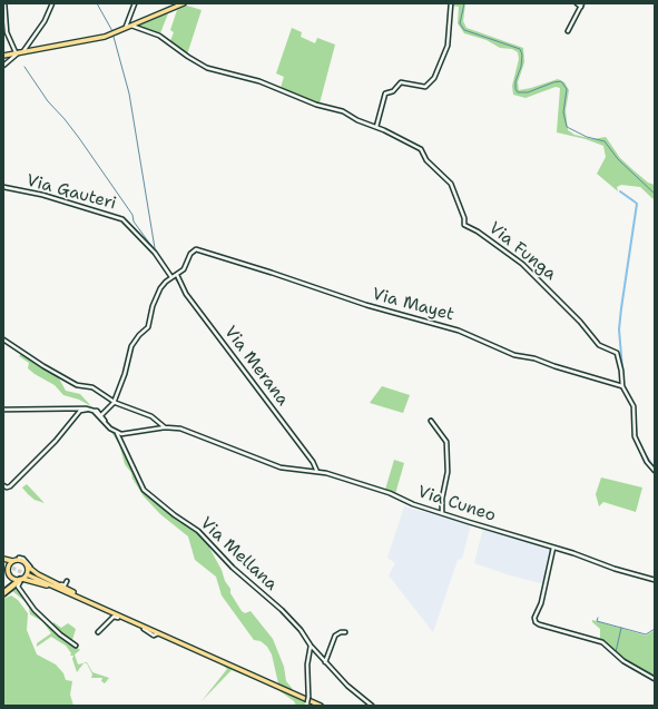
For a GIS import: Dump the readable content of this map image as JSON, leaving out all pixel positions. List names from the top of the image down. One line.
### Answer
{"streets":{"street":["Via Gauteri","Via Funga","Via Mayet","Via Merana","Via Cuneo","Via Mellana"]},"crossings":[["Via Funga","Via Mayet"],["Via Mayet","Via Merana"],["Via Merana","Via Cuneo"]]}
